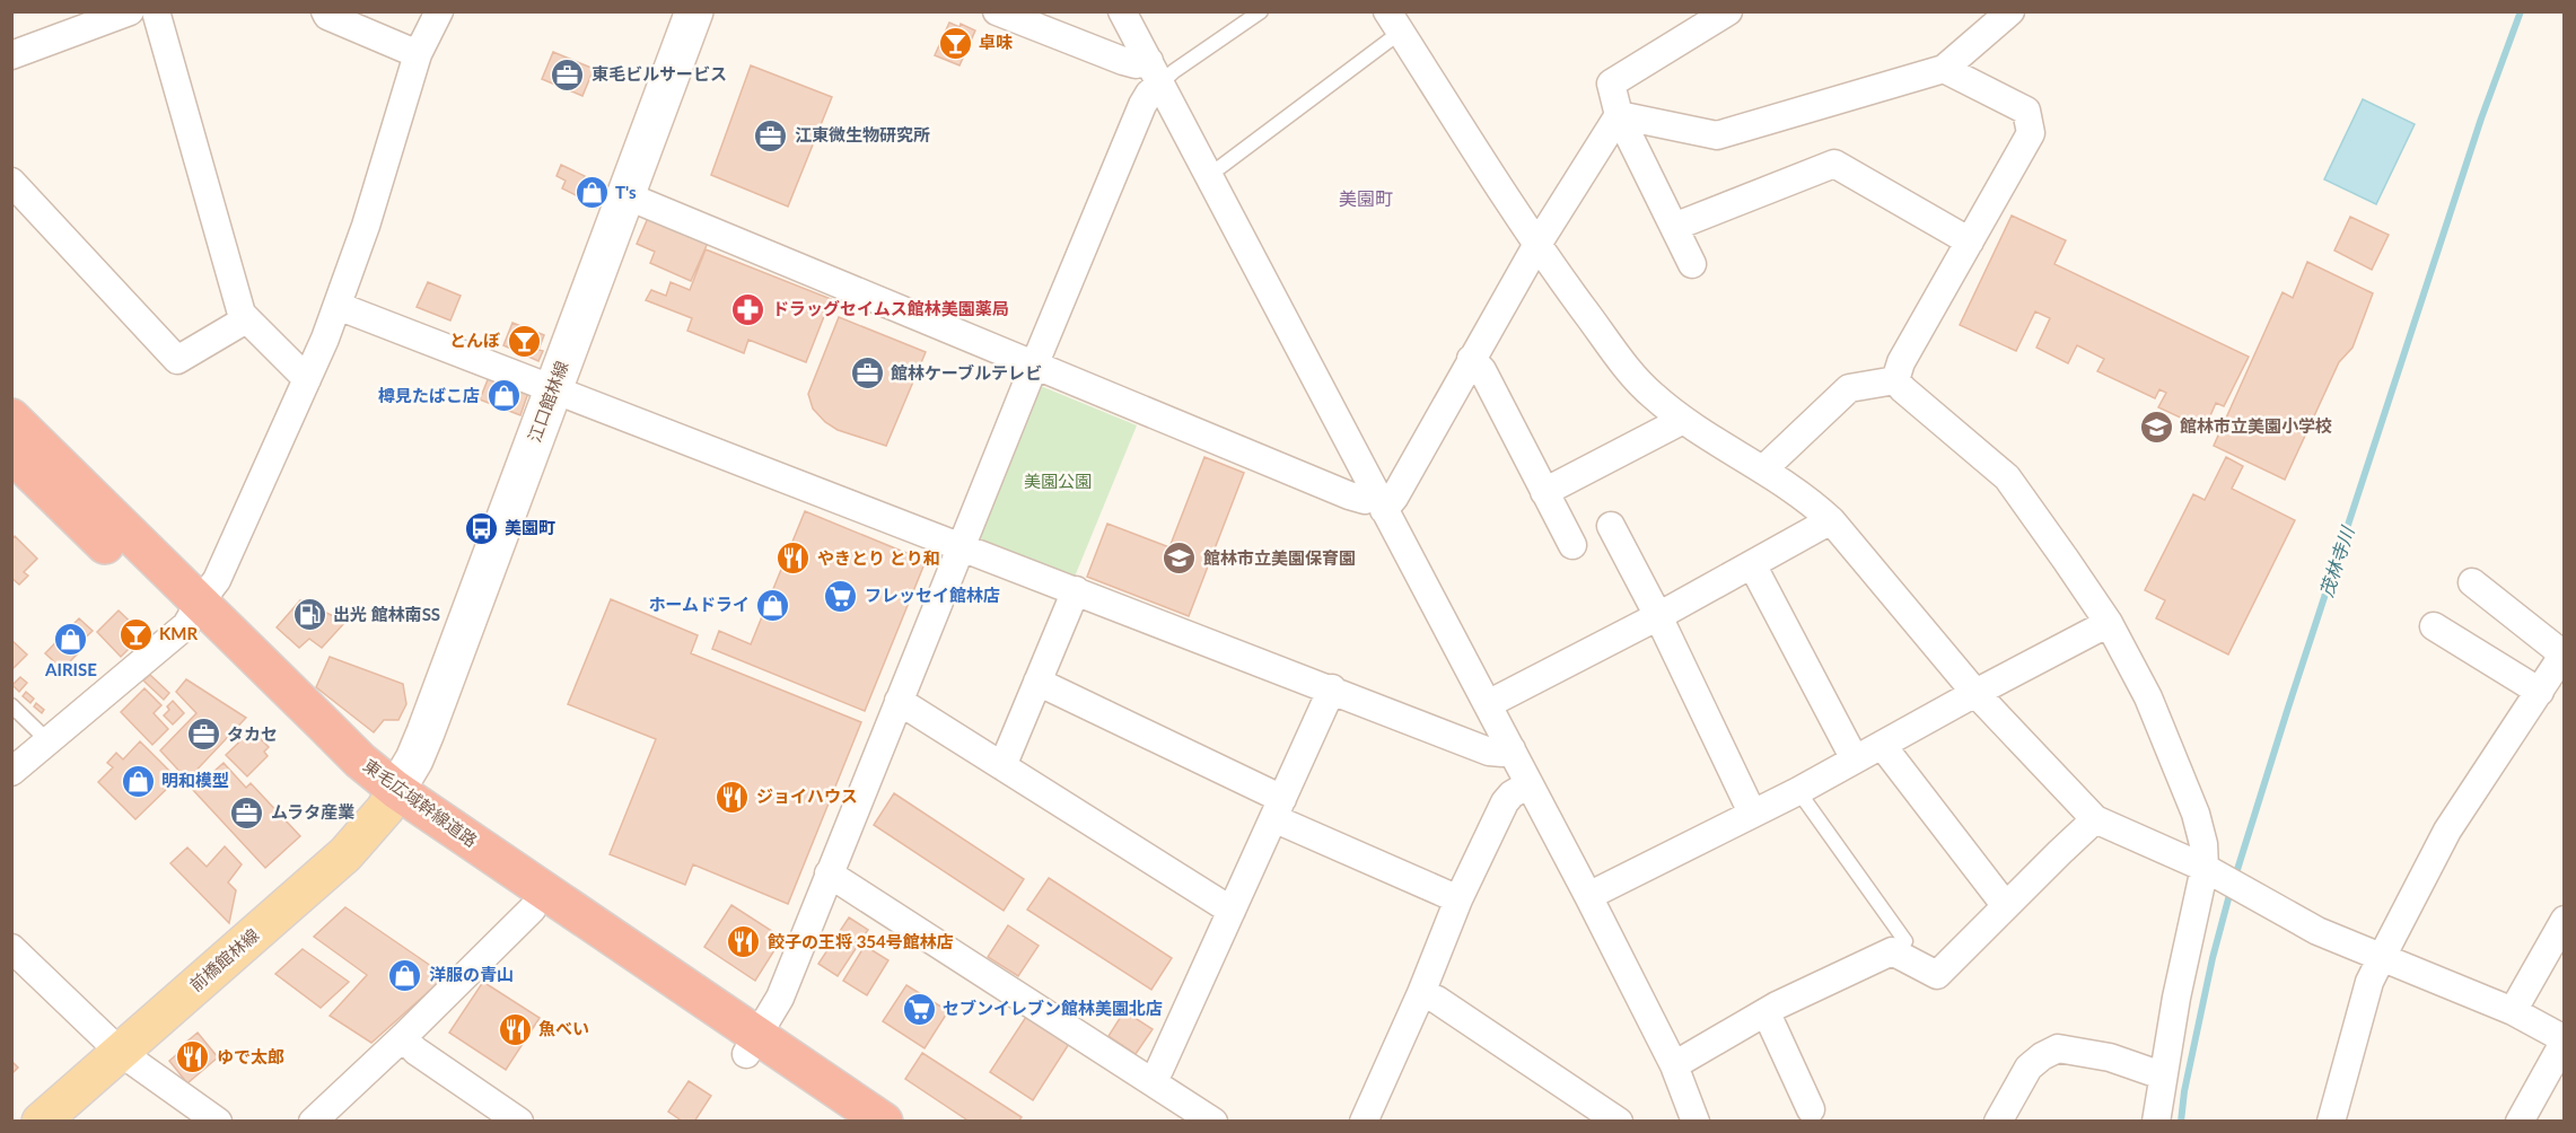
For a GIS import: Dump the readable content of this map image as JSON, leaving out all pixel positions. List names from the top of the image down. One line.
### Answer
{"streets":{"highway":["東毛広域幹線道路"],"main road":["江口館林線","前橋館林線"]},"crossings":[["江口館林線","東毛広域幹線道路"],["江口館林線","前橋館林線"],["東毛広域幹線道路","前橋館林線"]],"districts":["美園町"],"water":["茂林寺川"],"parks":["美園公園"],"places":{"bar":["卓味","とんぼ","KMR"],"office":["東毛ビルサービス","江東微生物研究所","館林ケーブルテレビ","タカセ","ムラタ産業"],"shop":["T's","樽見たばこ店","ホームドライ","AIRISE","明和模型","洋服の青山"],"pharmacy":["ドラッグセイムス館林美園薬局"],"school or university":["館林市立美園小学校","館林市立美園保育園"],"bus stop":["美園町"],"restaurant":["やきとり とり和","ジョイハウス","餃子の王将 354号館林店","魚べい","ゆで太郎"],"supermarket":["フレッセイ館林店","セブンイレブン館林美園北店"],"fuel station":["出光 館林南SS"]}}
